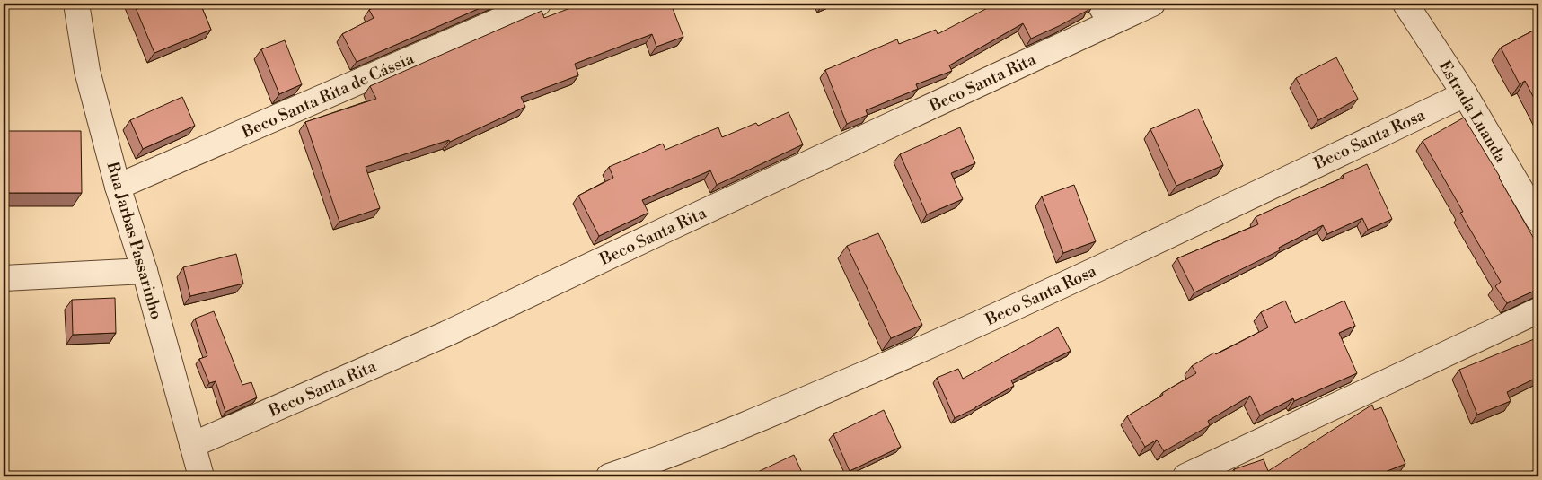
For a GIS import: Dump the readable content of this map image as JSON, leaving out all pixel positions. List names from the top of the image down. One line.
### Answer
{"streets":{"street":["Beco Santa Rita","Beco Santa Rita de Cássia","Estrada Luanda","Beco Santa Rosa","Rua Jarbas Passarinho"]},"crossings":[["Beco Santa Rita","Rua Jarbas Passarinho"],["Beco Santa Rita de Cássia","Rua Jarbas Passarinho"],["Estrada Luanda","Beco Santa Rosa"]]}
